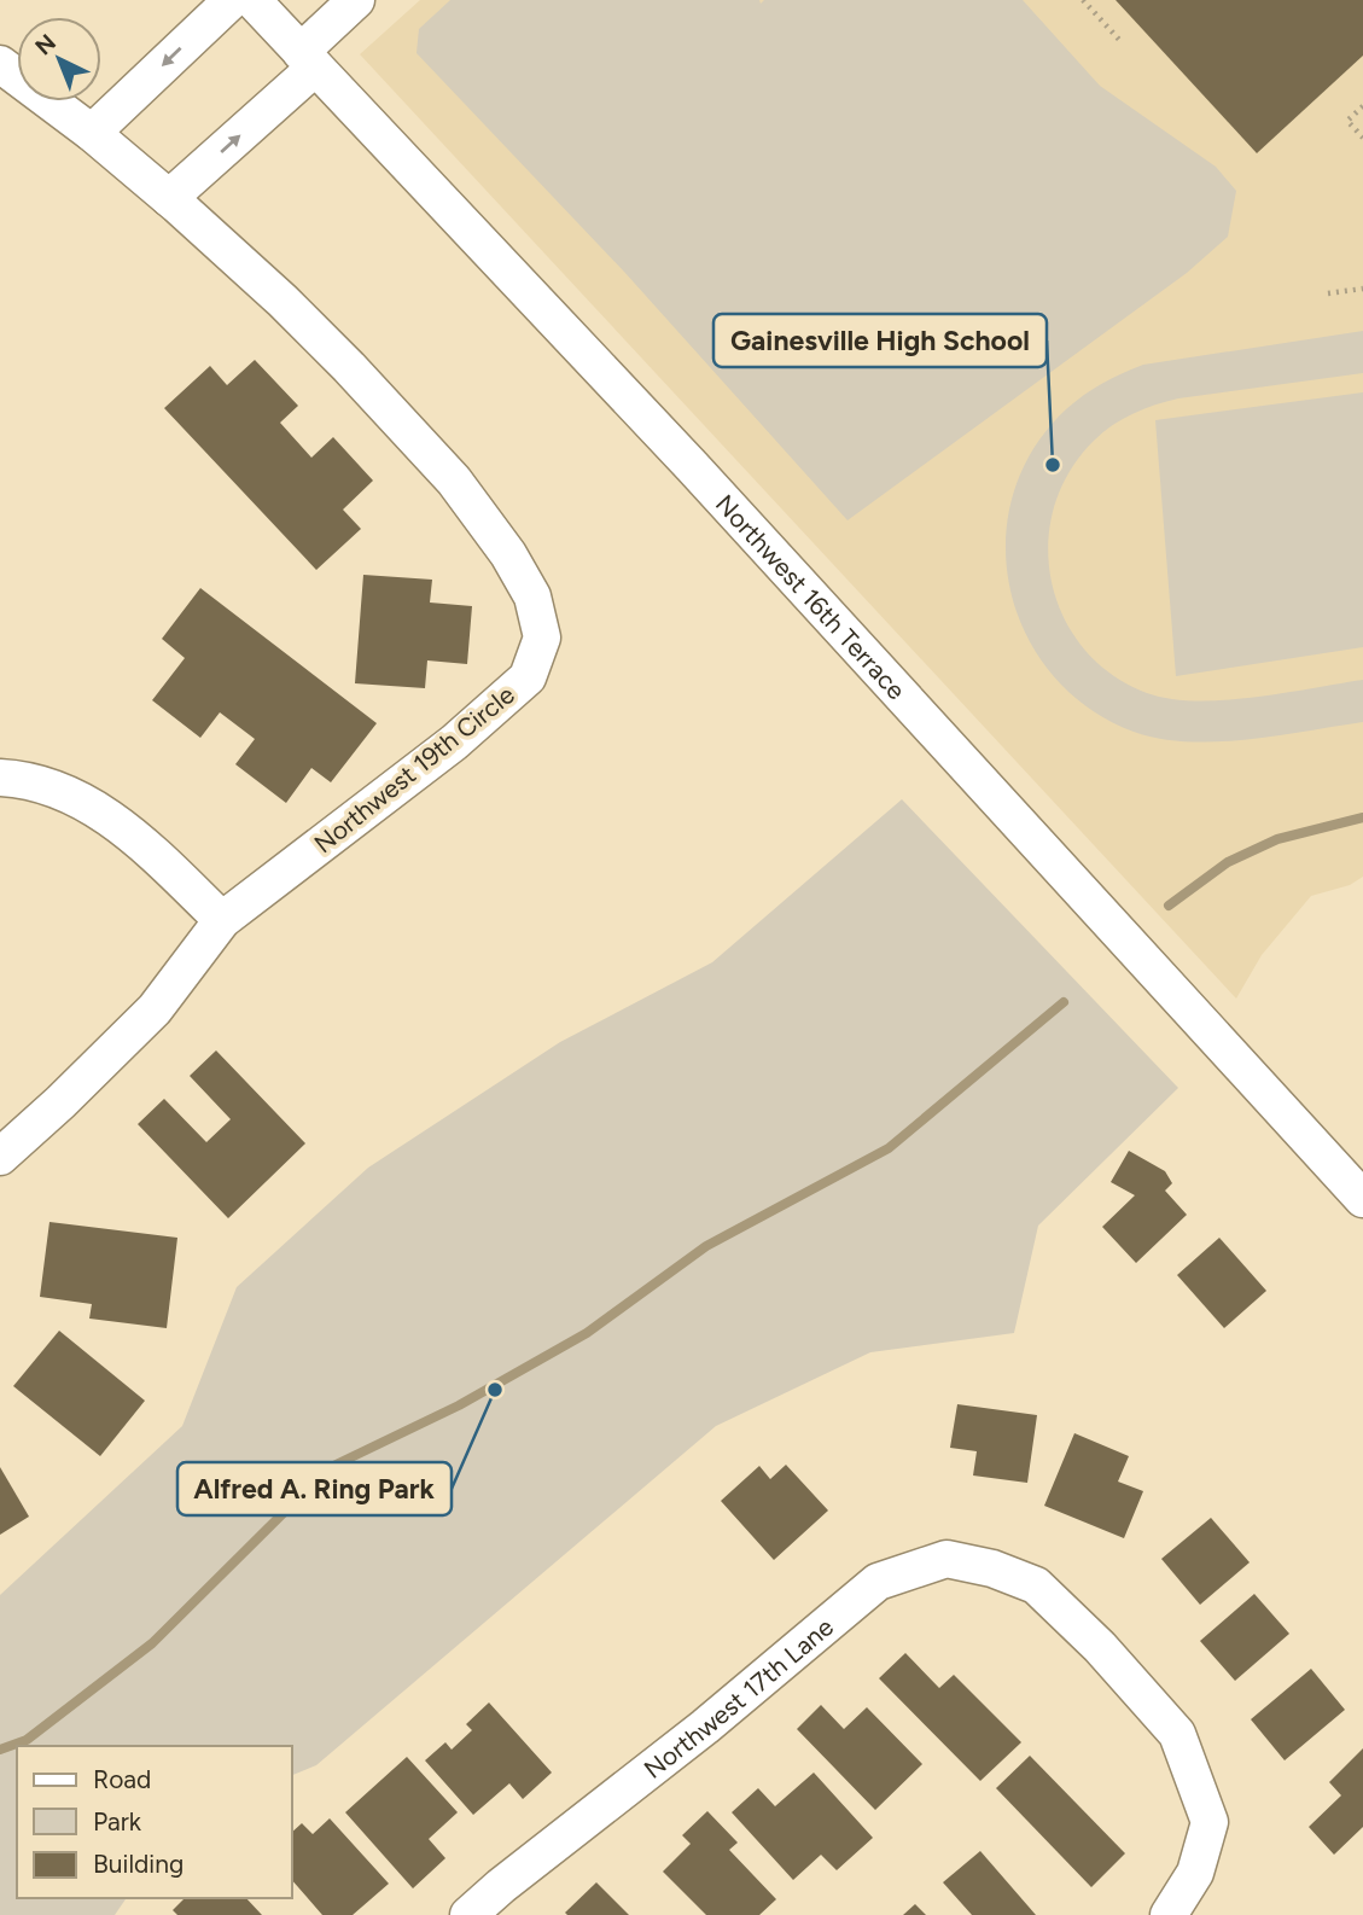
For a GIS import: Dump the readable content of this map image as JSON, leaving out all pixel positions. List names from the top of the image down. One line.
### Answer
{"streets":{"street":["Northwest 16th Terrace","Northwest 19th Circle","Northwest 17th Lane"]},"places":["Gainesville High School","Alfred A. Ring Park"],"legend":["Road","Park","Building"],"north":"top left"}
